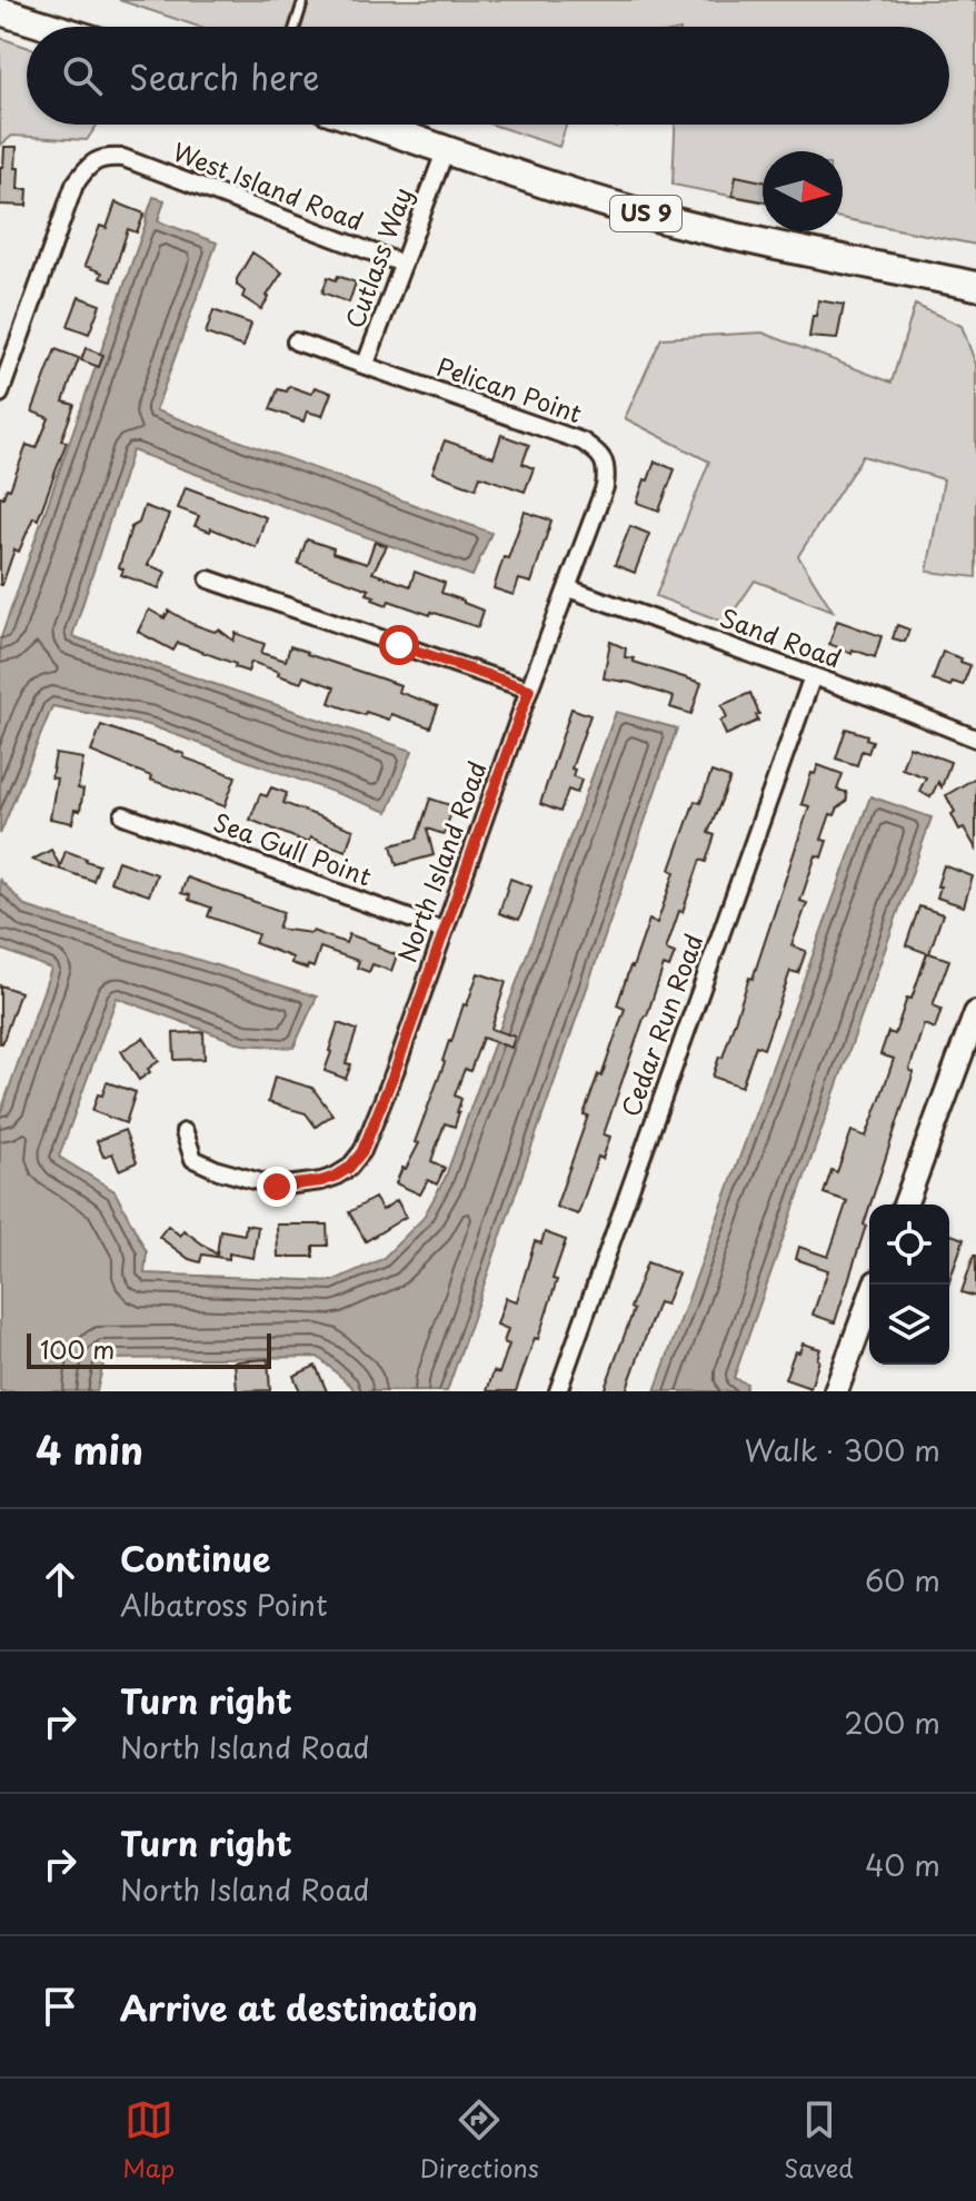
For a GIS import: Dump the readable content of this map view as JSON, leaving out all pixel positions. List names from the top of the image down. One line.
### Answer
{"streets":{"highway":["US 9"],"street":["West Island Road","Cutlass Way","Pelican Point","Sand Road","Sea Gull Point","North Island Road","Cedar Run Road"]},"crossings":[["West Island Road","Cutlass Way"],["US 9","Cutlass Way"],["Cutlass Way","Pelican Point"],["Pelican Point","North Island Road"],["Sand Road","North Island Road"],["Sand Road","Cedar Run Road"],["Sea Gull Point","North Island Road"]],"scale_bar":"100 m","north":"right","page":{"search":"Search here","scale":"100 m","heading":["4 min","Walk · 300 m"],"list":[["Continue","Albatross Point","60 m"],["Turn right","North Island Road","200 m"],["Turn right","North Island Road","40 m"],"Arrive at destination"],"nav":["Map","Directions","Saved"]}}
